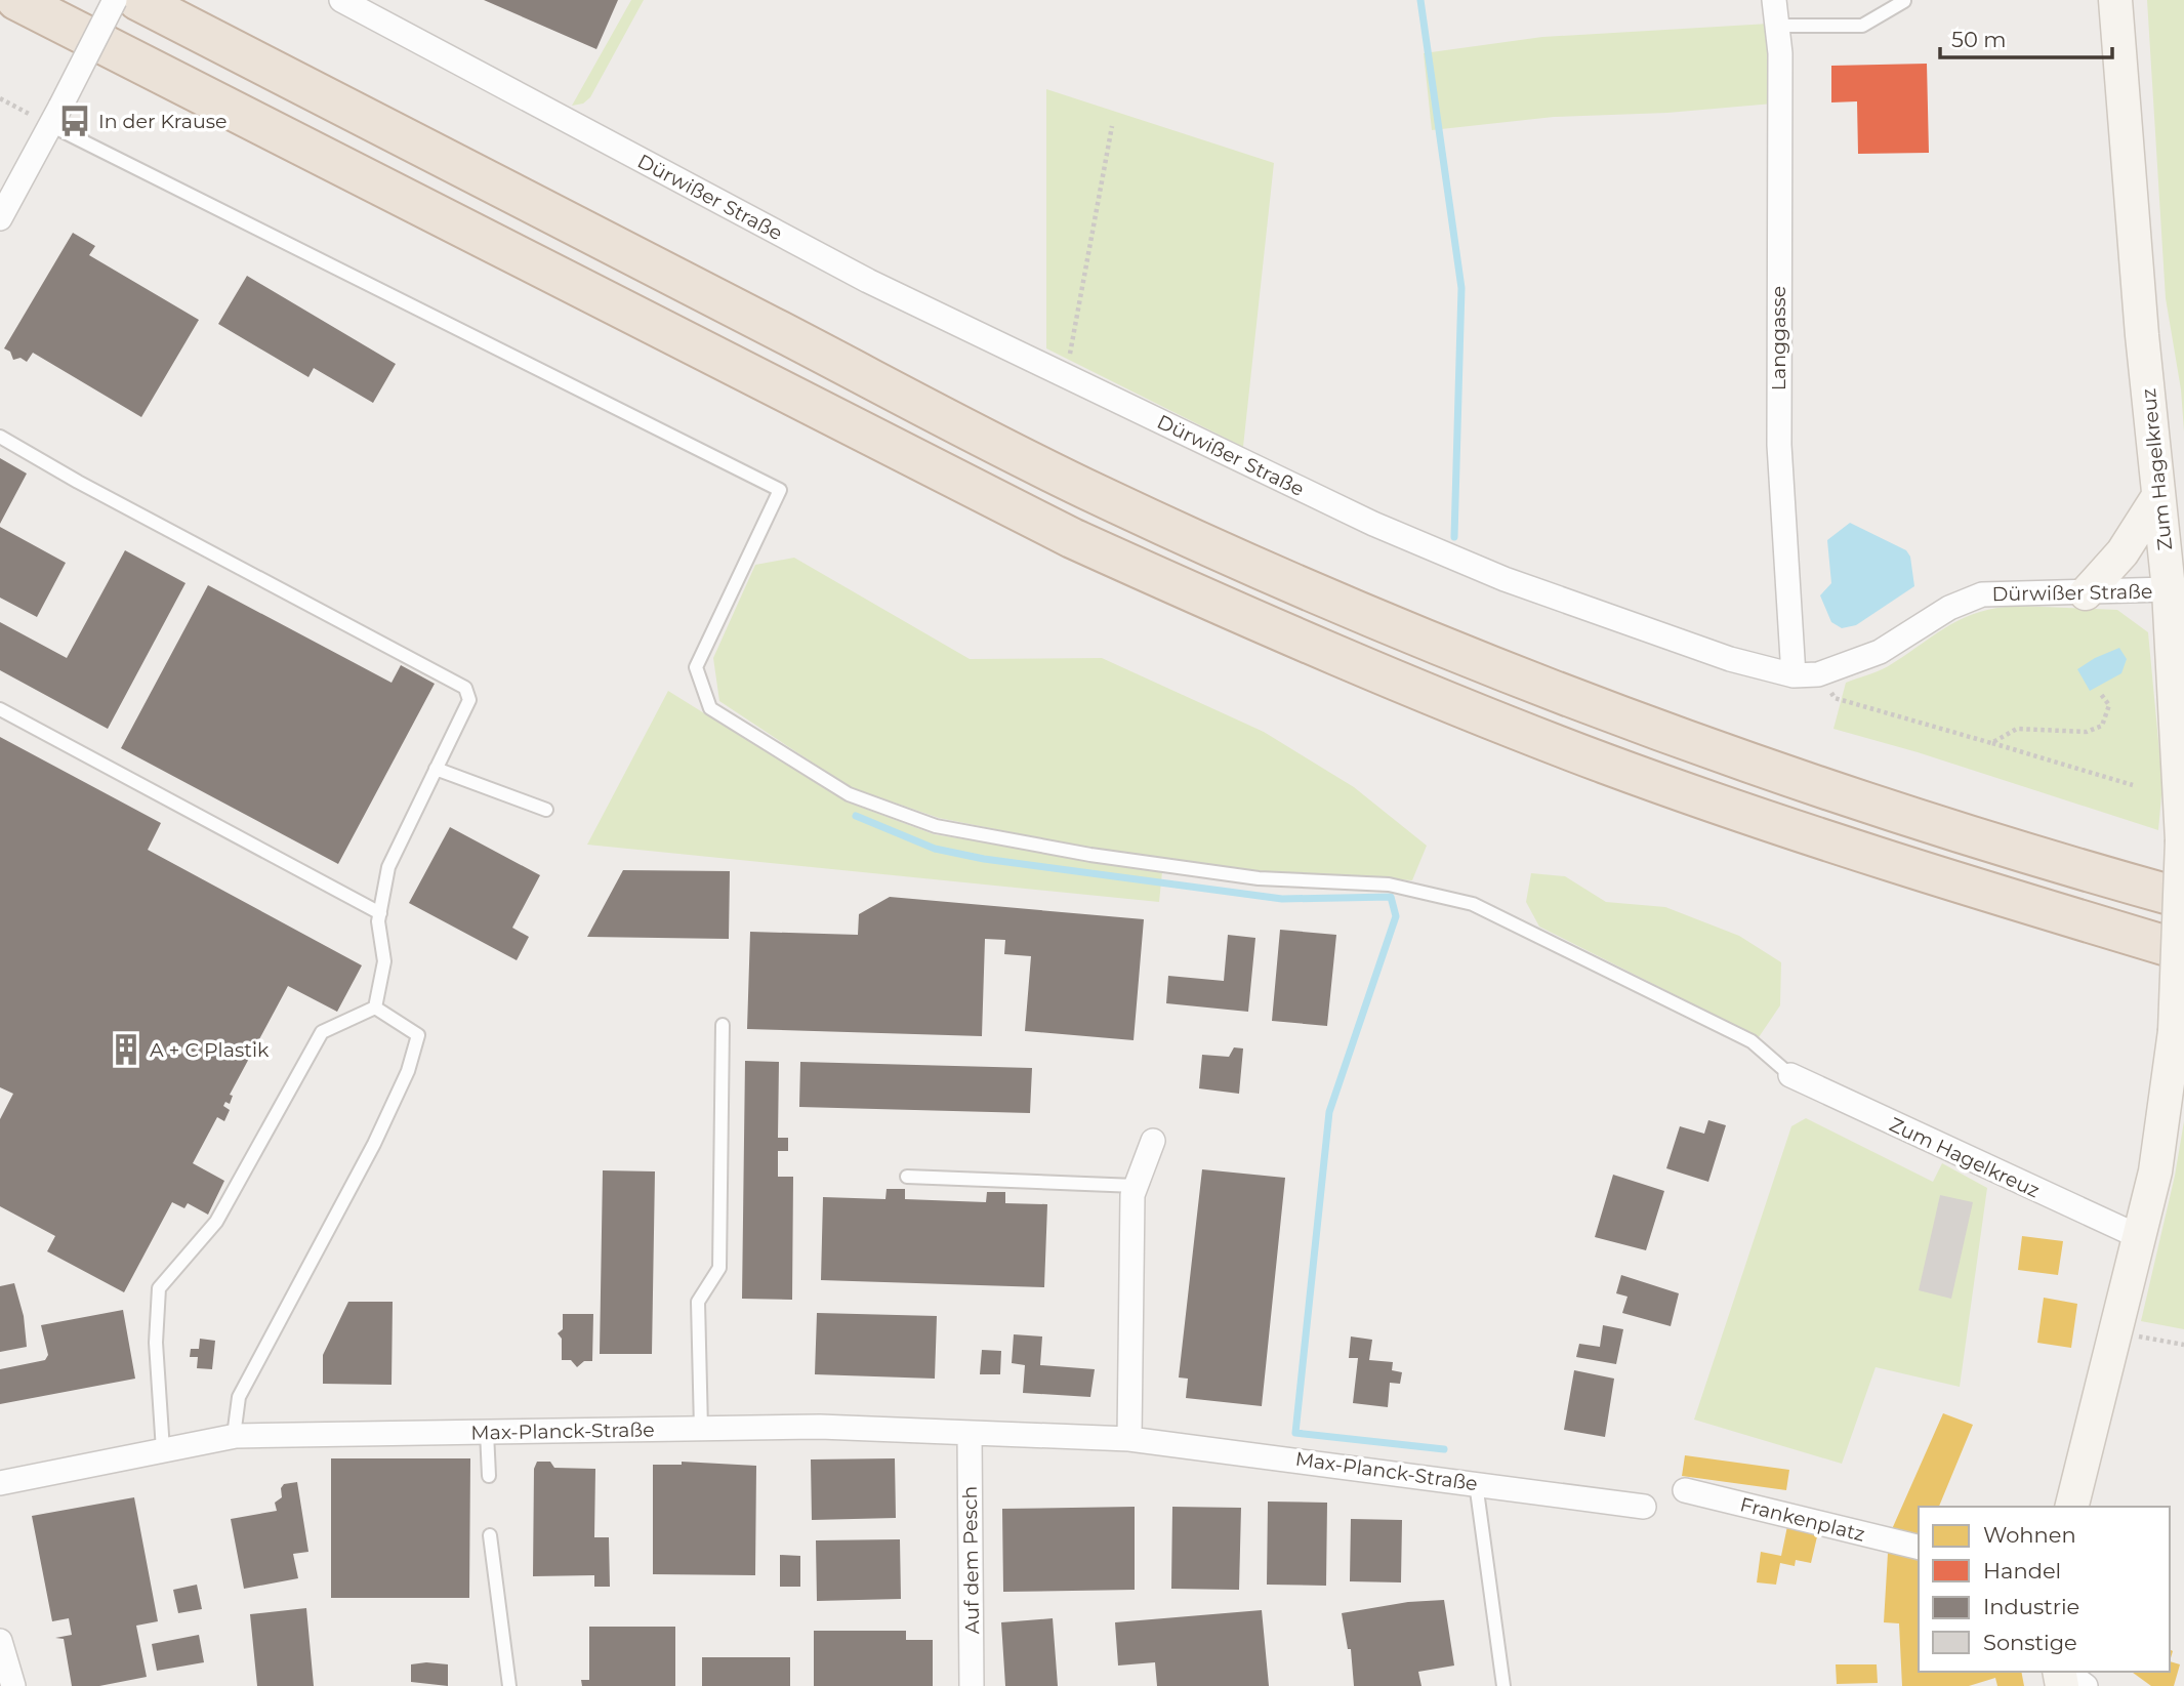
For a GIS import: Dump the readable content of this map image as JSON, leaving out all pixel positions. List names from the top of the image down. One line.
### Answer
{"streets":{"street":["Dürwißer Straße","Langgasse","Zum Hagelkreuz","Max-Planck-Straße","Frankenplatz","Auf dem Pesch"]},"crossings":[["Dürwißer Straße","Langgasse"],["Dürwißer Straße","Zum Hagelkreuz"],["Max-Planck-Straße","Auf dem Pesch"]],"places":{"bus stop":["In der Krause"],"building":["A + C Plastik"]},"legend":["Wohnen","Handel","Industrie","Sonstige"],"scale_bar":"50 m"}
